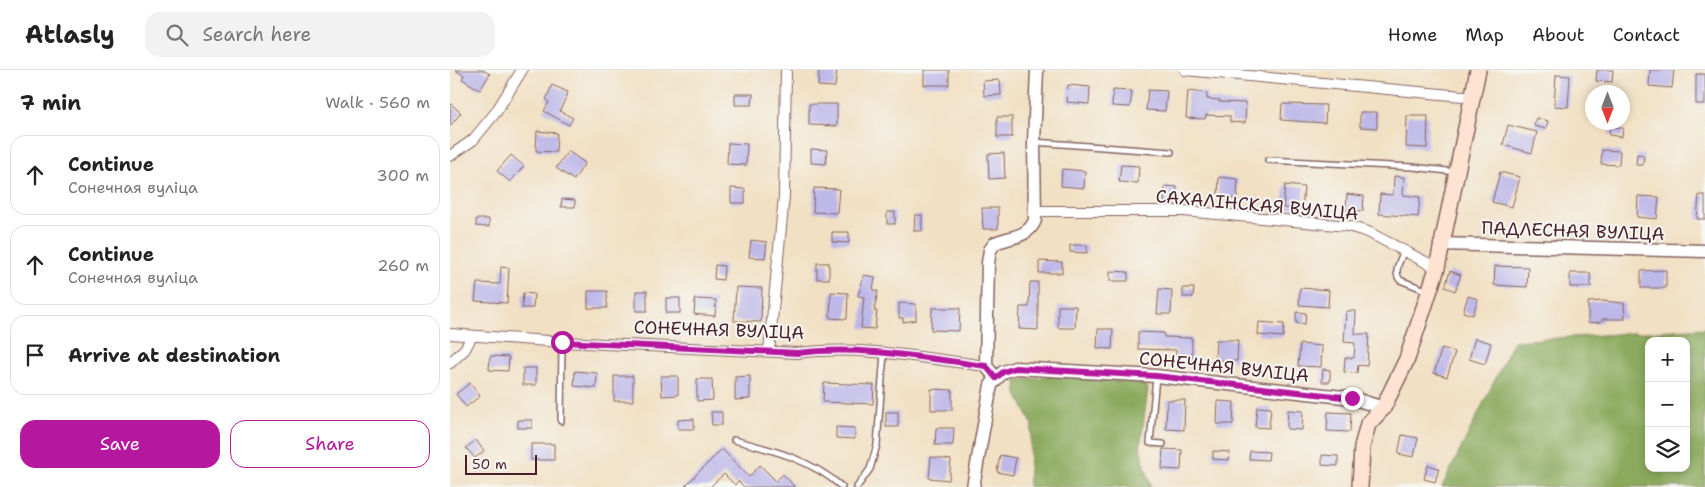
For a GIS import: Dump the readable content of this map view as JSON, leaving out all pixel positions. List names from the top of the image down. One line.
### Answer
{"streets":{"street":["САХАЛІНСКАЯ ВУЛІЦА","ПАДЛЕСНАЯ ВУЛІЦА","СОНЕЧНАЯ ВУЛІЦА"]},"scale_bar":"50 m","north":"bottom","page":{"header":"Atlasly","search":"Search here","nav":["Home","Map","About","Contact"],"heading":["7 min","Walk · 560 m"],"list":[["Continue","Сонечная вуліца","300 m"],["Continue","Сонечная вуліца","260 m"],"Arrive at destination"],"map_buttons":["+","−"],"buttons":["Save","Share"],"scale":"50 m"}}
